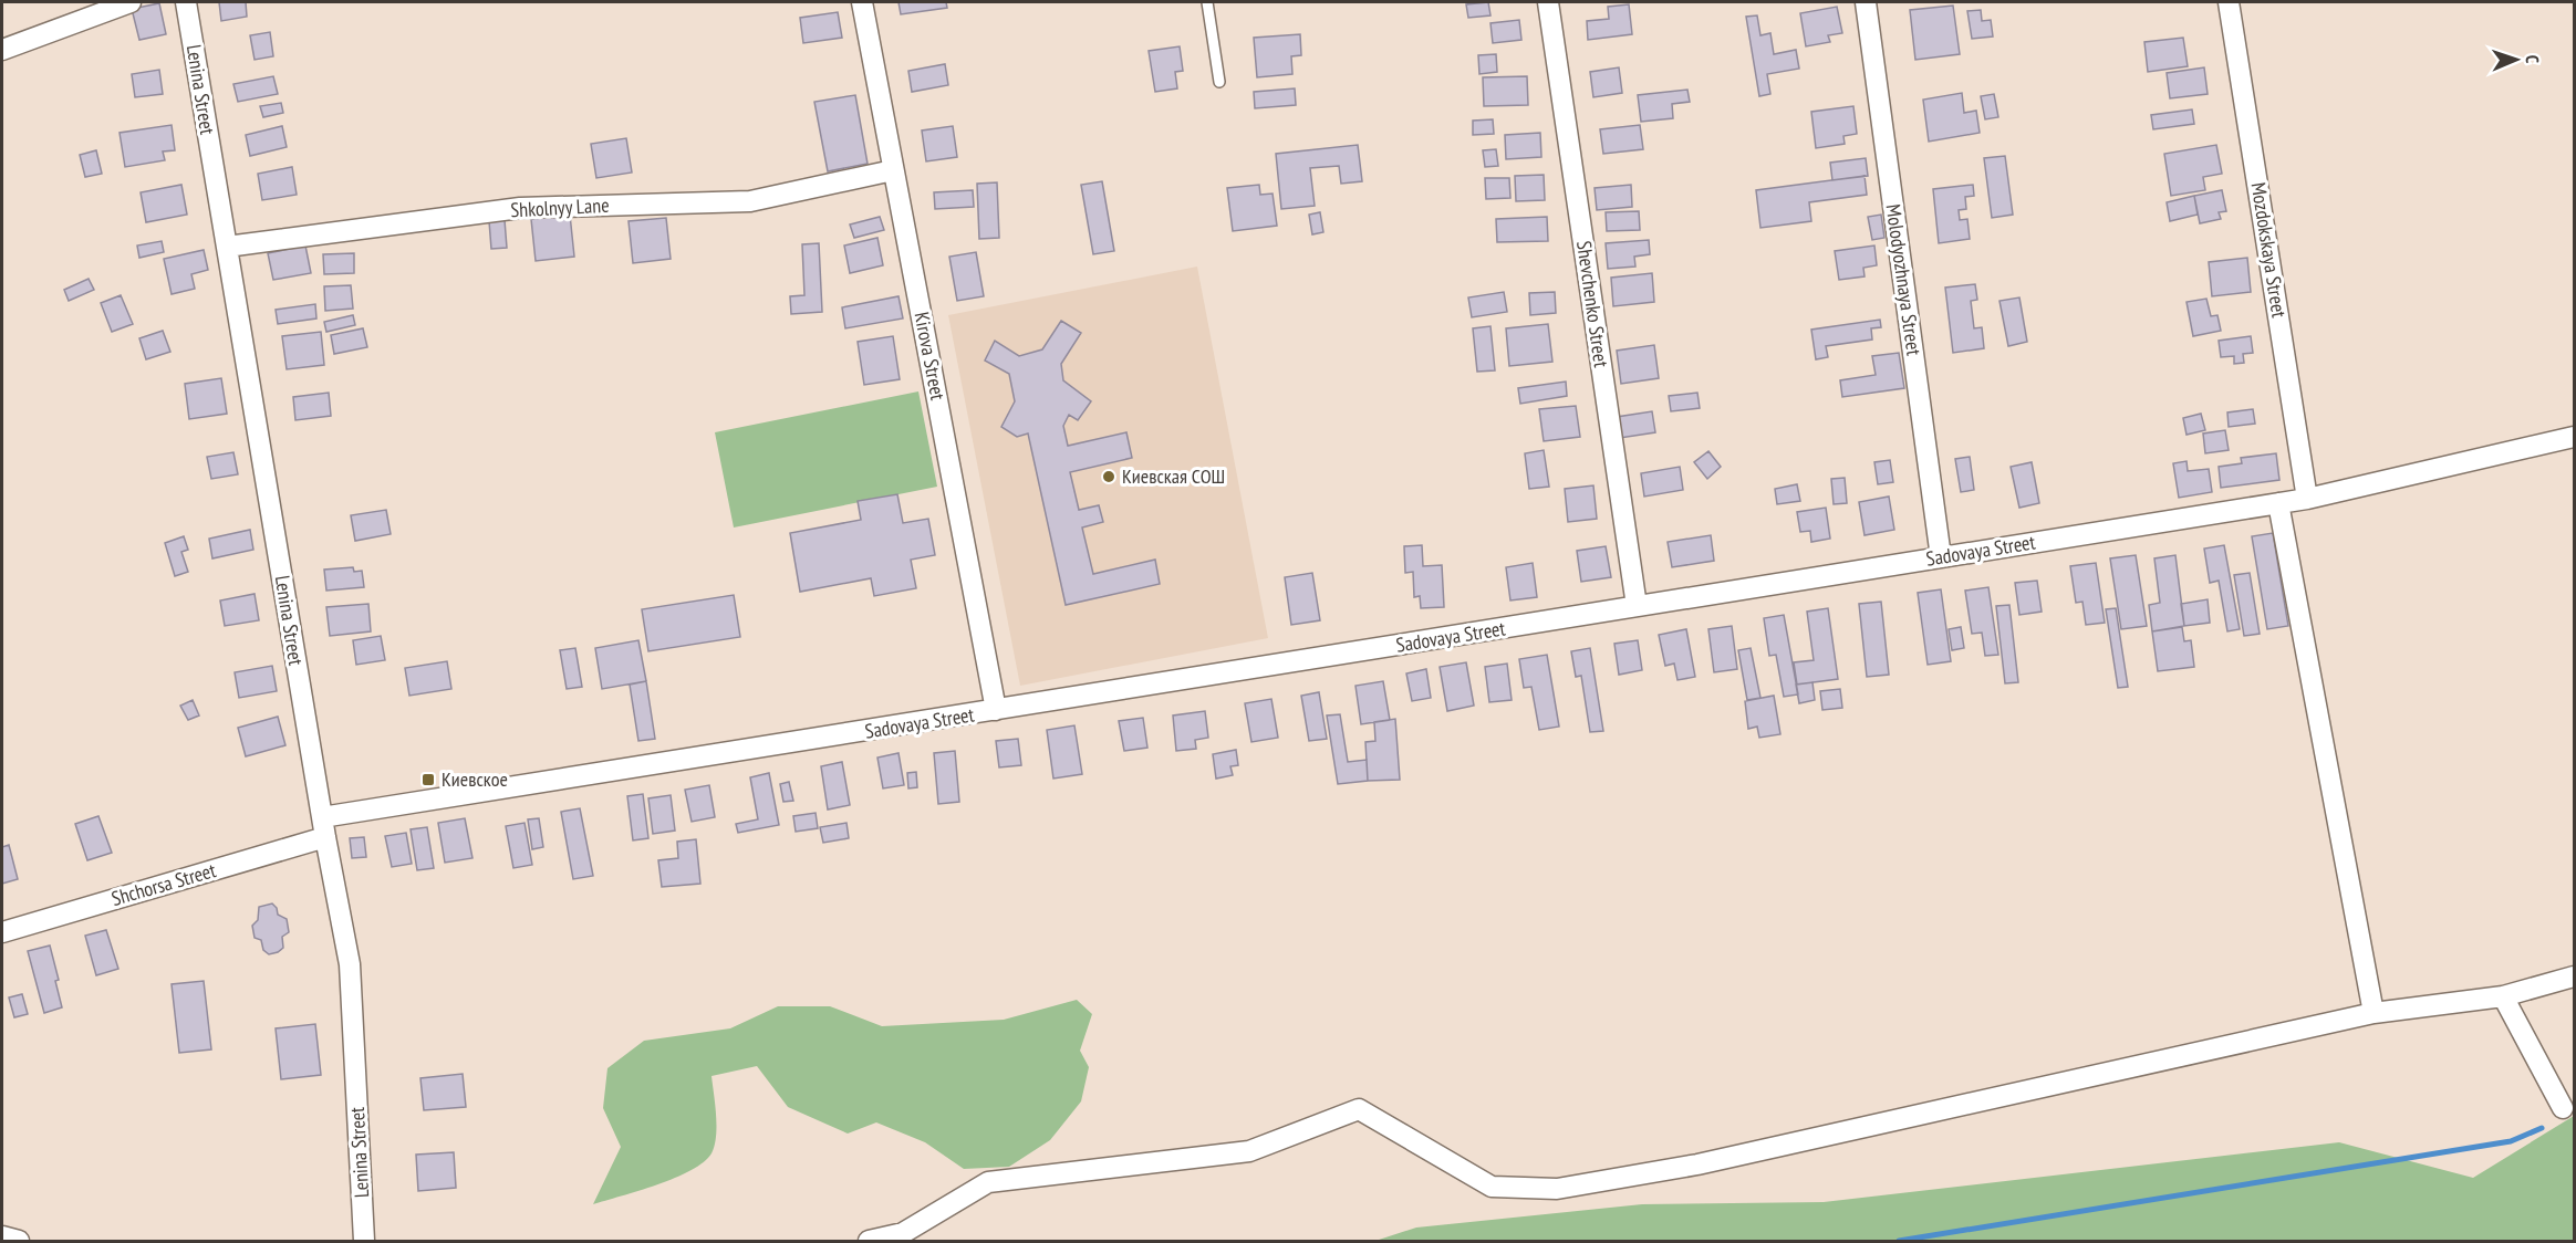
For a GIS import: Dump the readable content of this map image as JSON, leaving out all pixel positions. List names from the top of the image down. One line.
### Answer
{"streets":{"street":["Lenina Street","Shkolnyy Lane","Mozdokskaya Street","Molodyozhnaya Street","Shevchenko Street","Kirova Street","Sadovaya Street","Shchorsa Street"]},"crossings":[["Lenina Street","Shkolnyy Lane"],["Lenina Street","Sadovaya Street"],["Lenina Street","Shchorsa Street"],["Shkolnyy Lane","Kirova Street"],["Mozdokskaya Street","Sadovaya Street"],["Molodyozhnaya Street","Sadovaya Street"],["Shevchenko Street","Sadovaya Street"],["Kirova Street","Sadovaya Street"],["Sadovaya Street","Shchorsa Street"]],"places":{"other":["Киевская СОШ"],"transit":["Киевское"]},"north":"right"}
